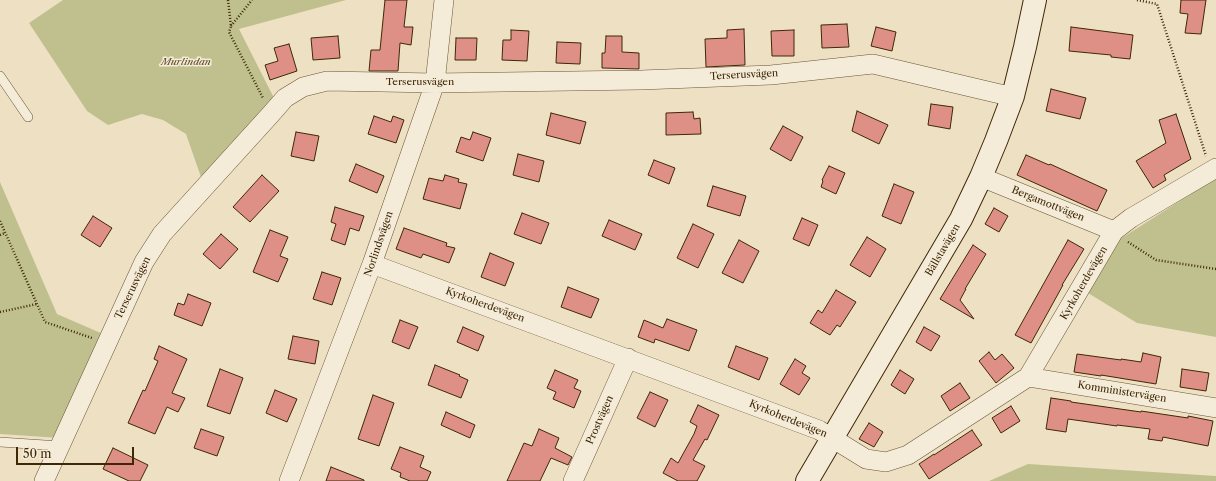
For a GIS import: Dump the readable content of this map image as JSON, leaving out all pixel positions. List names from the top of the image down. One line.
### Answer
{"streets":{"street":["Terserusvägen","Bergamottvägen","Norlindsvägen","Bällstavägen","Kyrkoherdevägen","Komministervägen","Prostvägen"]},"crossings":[["Terserusvägen","Norlindsvägen"],["Terserusvägen","Bällstavägen"],["Bergamottvägen","Bällstavägen"],["Bergamottvägen","Kyrkoherdevägen"],["Norlindsvägen","Kyrkoherdevägen"],["Bällstavägen","Kyrkoherdevägen"],["Kyrkoherdevägen","Komministervägen"],["Kyrkoherdevägen","Prostvägen"]],"parks":["Murlindan"],"scale_bar":"50 m"}
